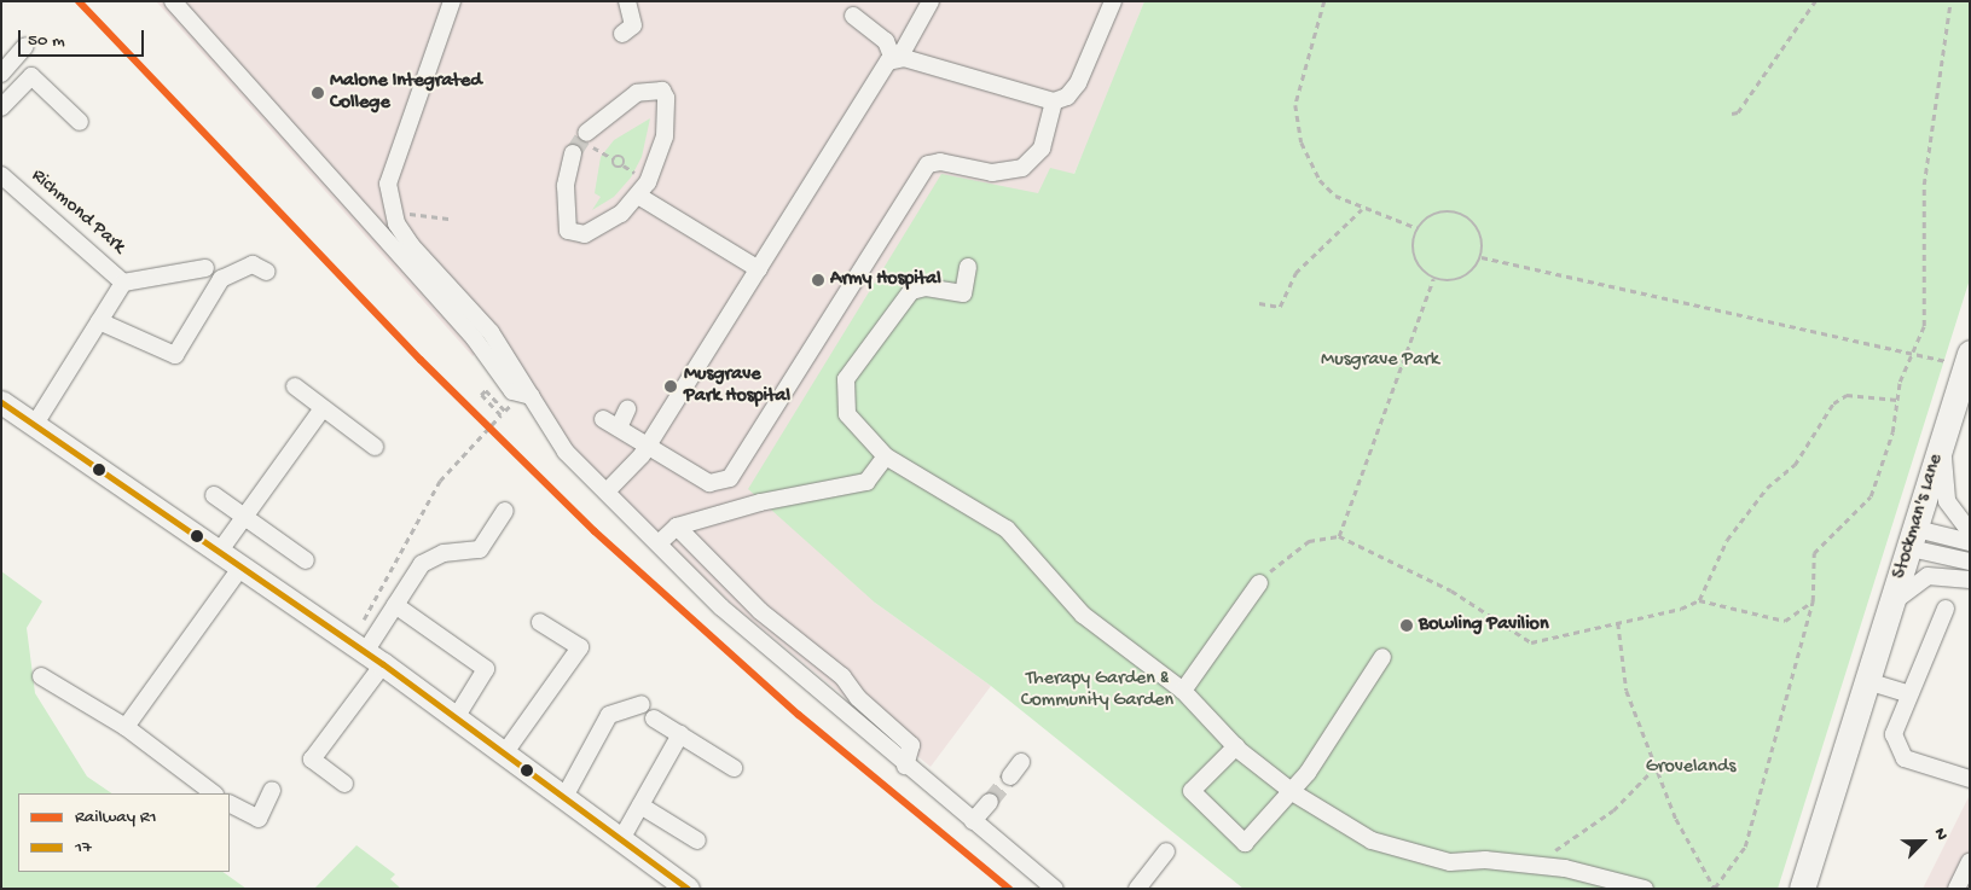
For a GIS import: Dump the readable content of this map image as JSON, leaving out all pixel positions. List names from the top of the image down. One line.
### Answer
{"streets":{"highway":["Stockman's Lane"],"street":["Richmond Park"]},"parks":["Musgrave Park","Therapy Garden & Community Garden","Grovelands"],"places":["Malone Integrated College","Army Hospital","Musgrave Park Hospital","Bowling Pavilion"],"lines":["rail line R1","transit line 17"],"legend":["Railway R1","17"],"scale_bar":"50 m","north":"top right"}
